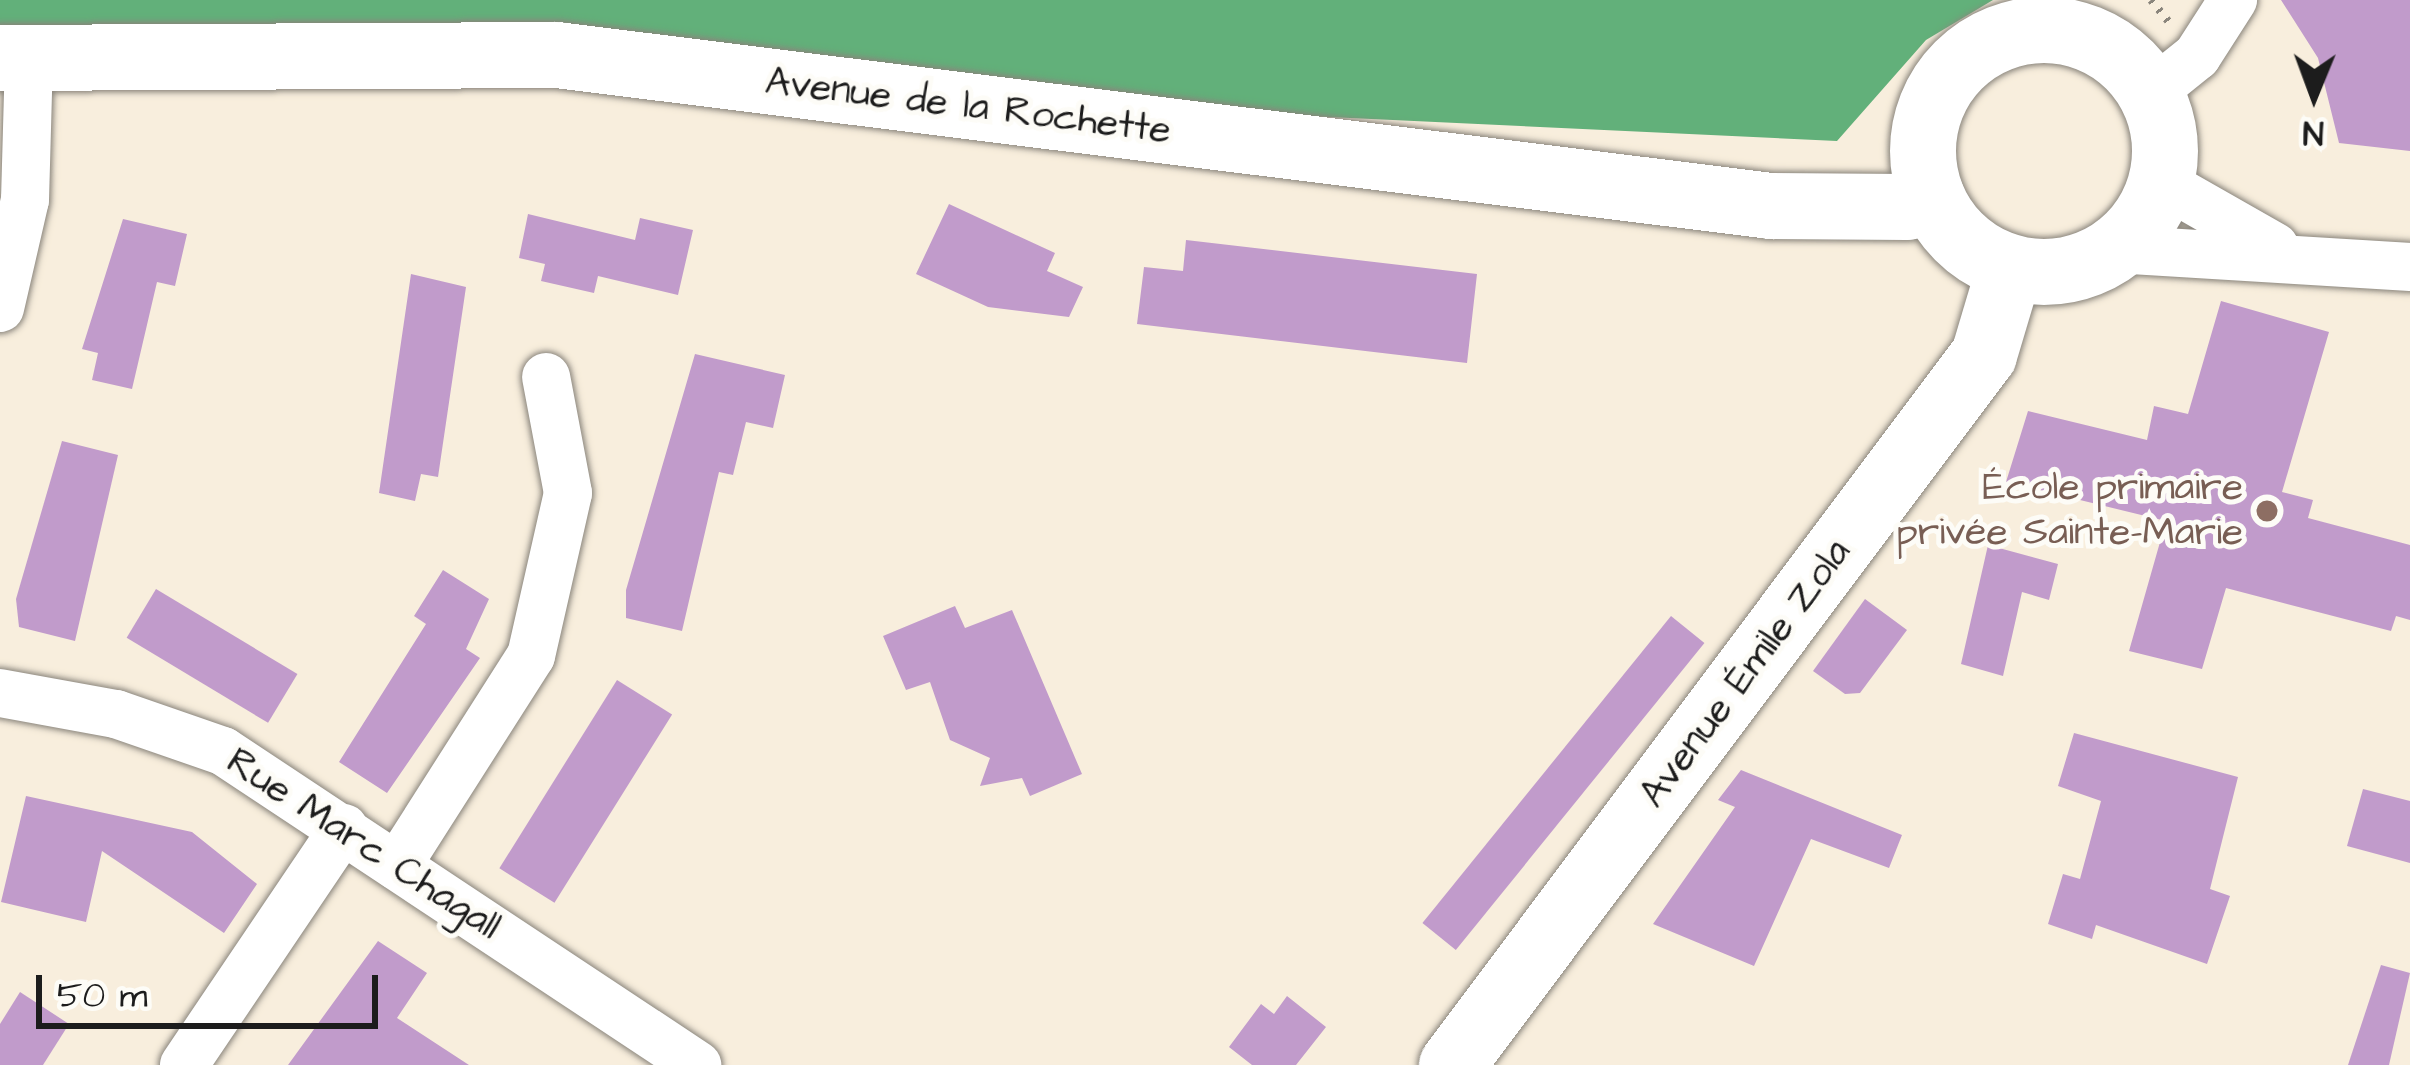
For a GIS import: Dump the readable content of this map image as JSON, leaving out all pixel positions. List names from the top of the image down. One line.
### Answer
{"streets":{"main road":["Avenue de la Rochette","Avenue Émile Zola"],"street":["Rue Marc Chagall"]},"crossings":[["Avenue de la Rochette","Avenue Émile Zola"]],"places":["École primaire privée Sainte-Marie"],"scale_bar":"50 m","north":"bottom"}
